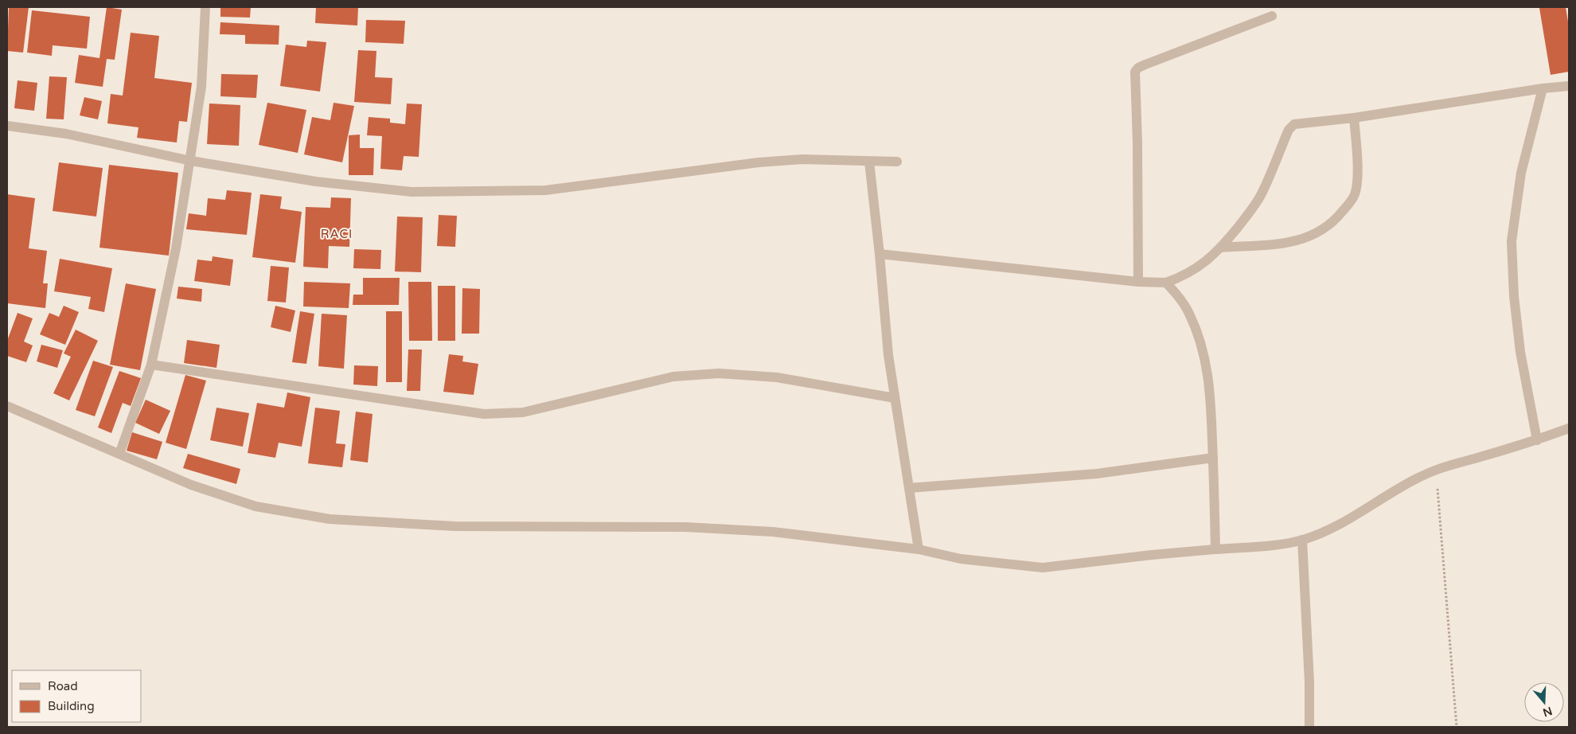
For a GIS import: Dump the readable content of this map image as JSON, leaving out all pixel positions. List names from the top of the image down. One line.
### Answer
{"districts":["RACI"],"legend":["Road","Building"],"north":"bottom"}
